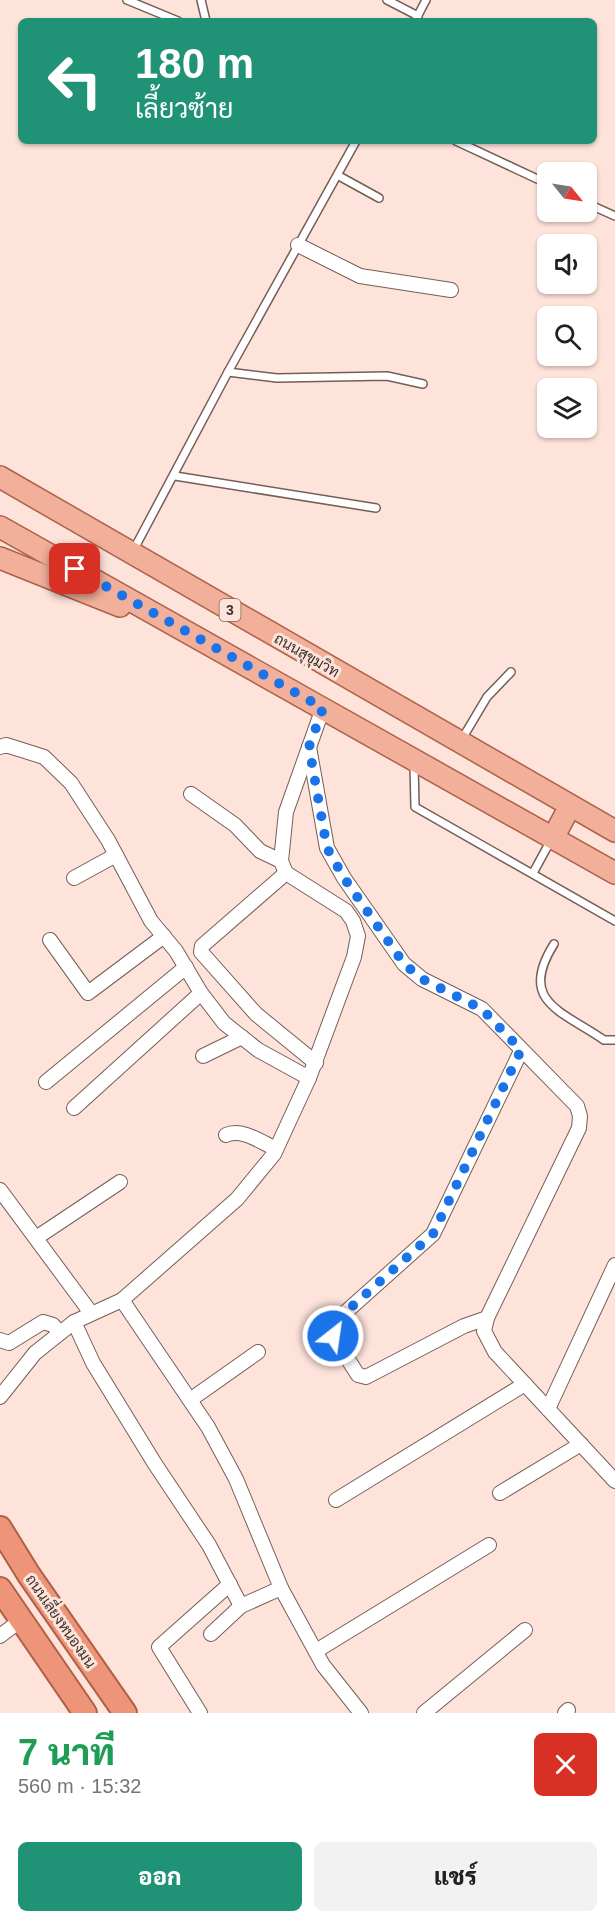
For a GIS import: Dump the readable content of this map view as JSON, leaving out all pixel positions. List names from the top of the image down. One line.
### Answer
{"streets":{"highway":["ถนนเลี่ยงหนองมน"],"main road":["3","ถนนสุขุมวิท"]},"north":"bottom right","page":{"turn":["180 m","เลี้ยวซ้าย"],"heading":["7 นาที","560 m · 15:32"],"buttons":["ออก","แชร์"]}}
